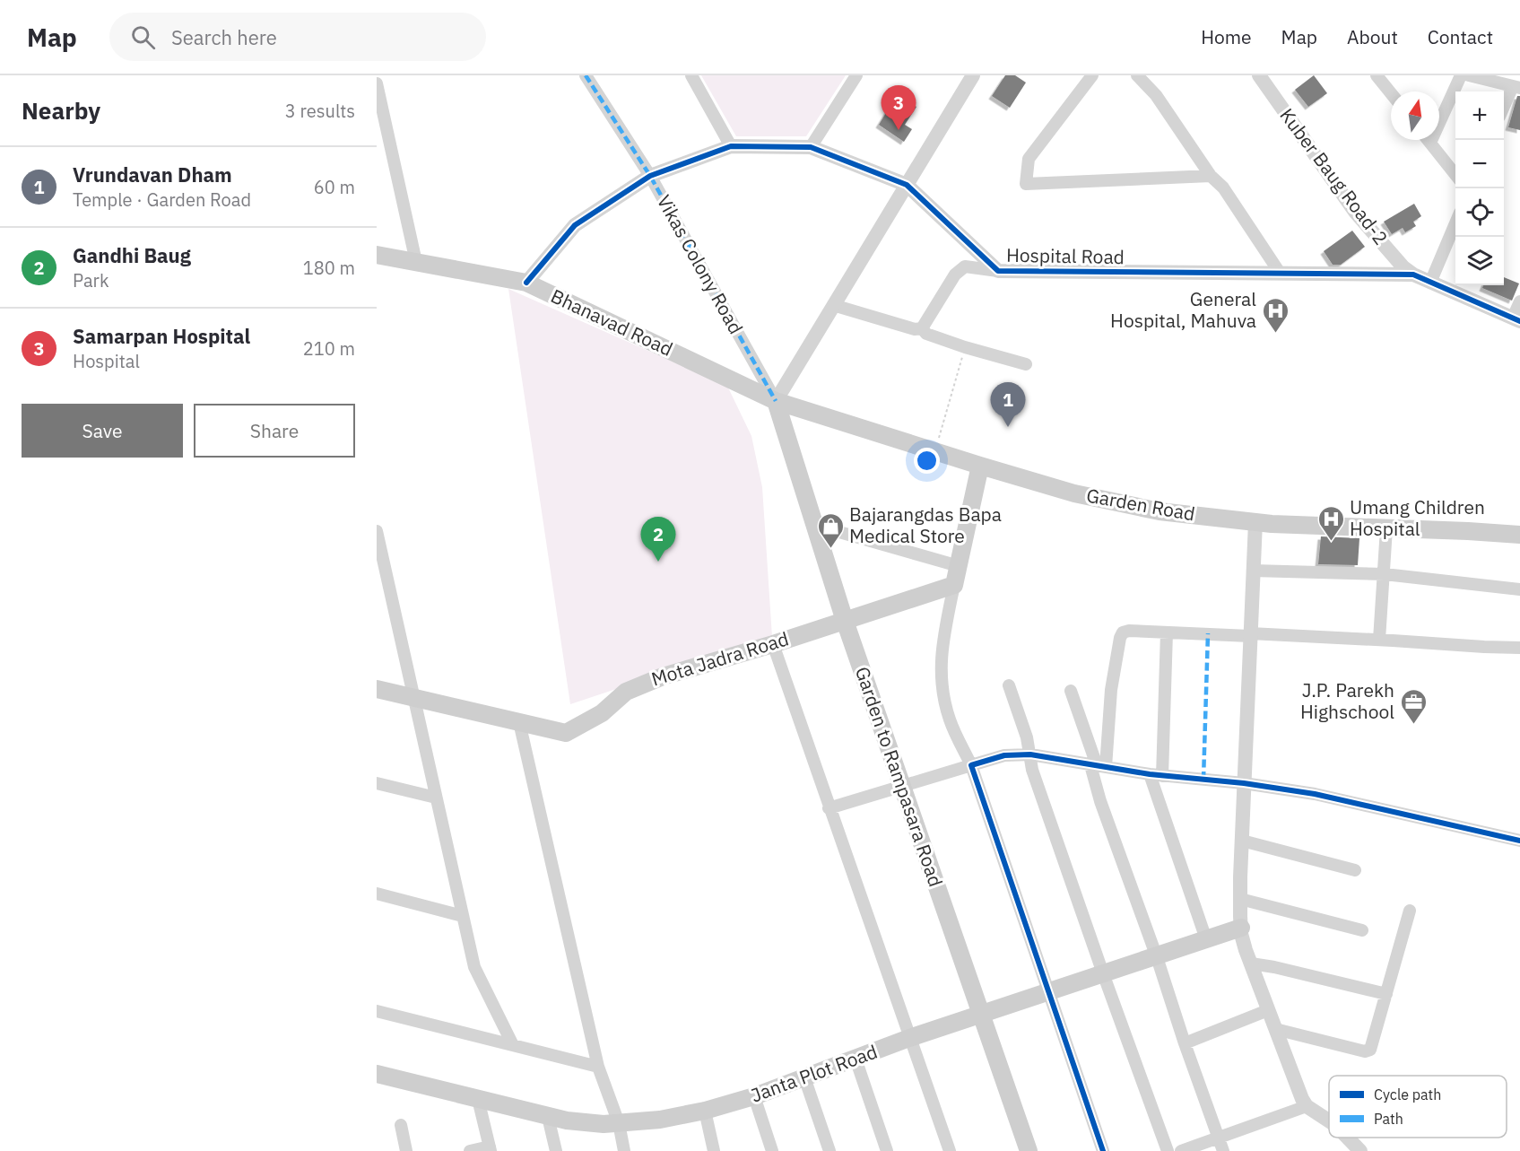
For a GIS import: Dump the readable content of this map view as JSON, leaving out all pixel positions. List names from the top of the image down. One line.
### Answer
{"streets":{"main road":["Bhanavad Road","Garden Road","Mota Jadra Road","Garden to Rampasara Road","Janta Plot Road"],"street":["Kuber Baug Road-2","Hospital Road","Vikas Colony Road"]},"crossings":[["Kuber Baug Road-2","Hospital Road"],["Hospital Road","Vikas Colony Road"],["Hospital Road","Bhanavad Road"],["Vikas Colony Road","Bhanavad Road"],["Vikas Colony Road","Garden Road"],["Vikas Colony Road","Garden to Rampasara Road"],["Bhanavad Road","Garden Road"],["Bhanavad Road","Garden to Rampasara Road"],["Garden Road","Garden to Rampasara Road"],["Mota Jadra Road","Garden to Rampasara Road"],["Garden to Rampasara Road","Janta Plot Road"]],"places":{"hospital":["General Hospital, Mahuva","Umang Children Hospital"],"shop":["Bajarangdas Bapa Medical Store"],"office":["J.P. Parekh Highschool"]},"legend":["Cycle path","Path"],"north":"top","page":{"header":"Map","search":"Search here","nav":["Home","Map","About","Contact"],"heading":["Nearby","3 results"],"pins":["3","1","2"],"map_buttons":["+","−"],"list":[{"mark":"1","name":"Vrundavan Dham","note":"Temple · Garden Road","value":"60 m"},{"mark":"2","name":"Gandhi Baug","note":"Park","value":"180 m"},{"mark":"3","name":"Samarpan Hospital","note":"Hospital","value":"210 m"}],"buttons":["Save","Share"]}}
